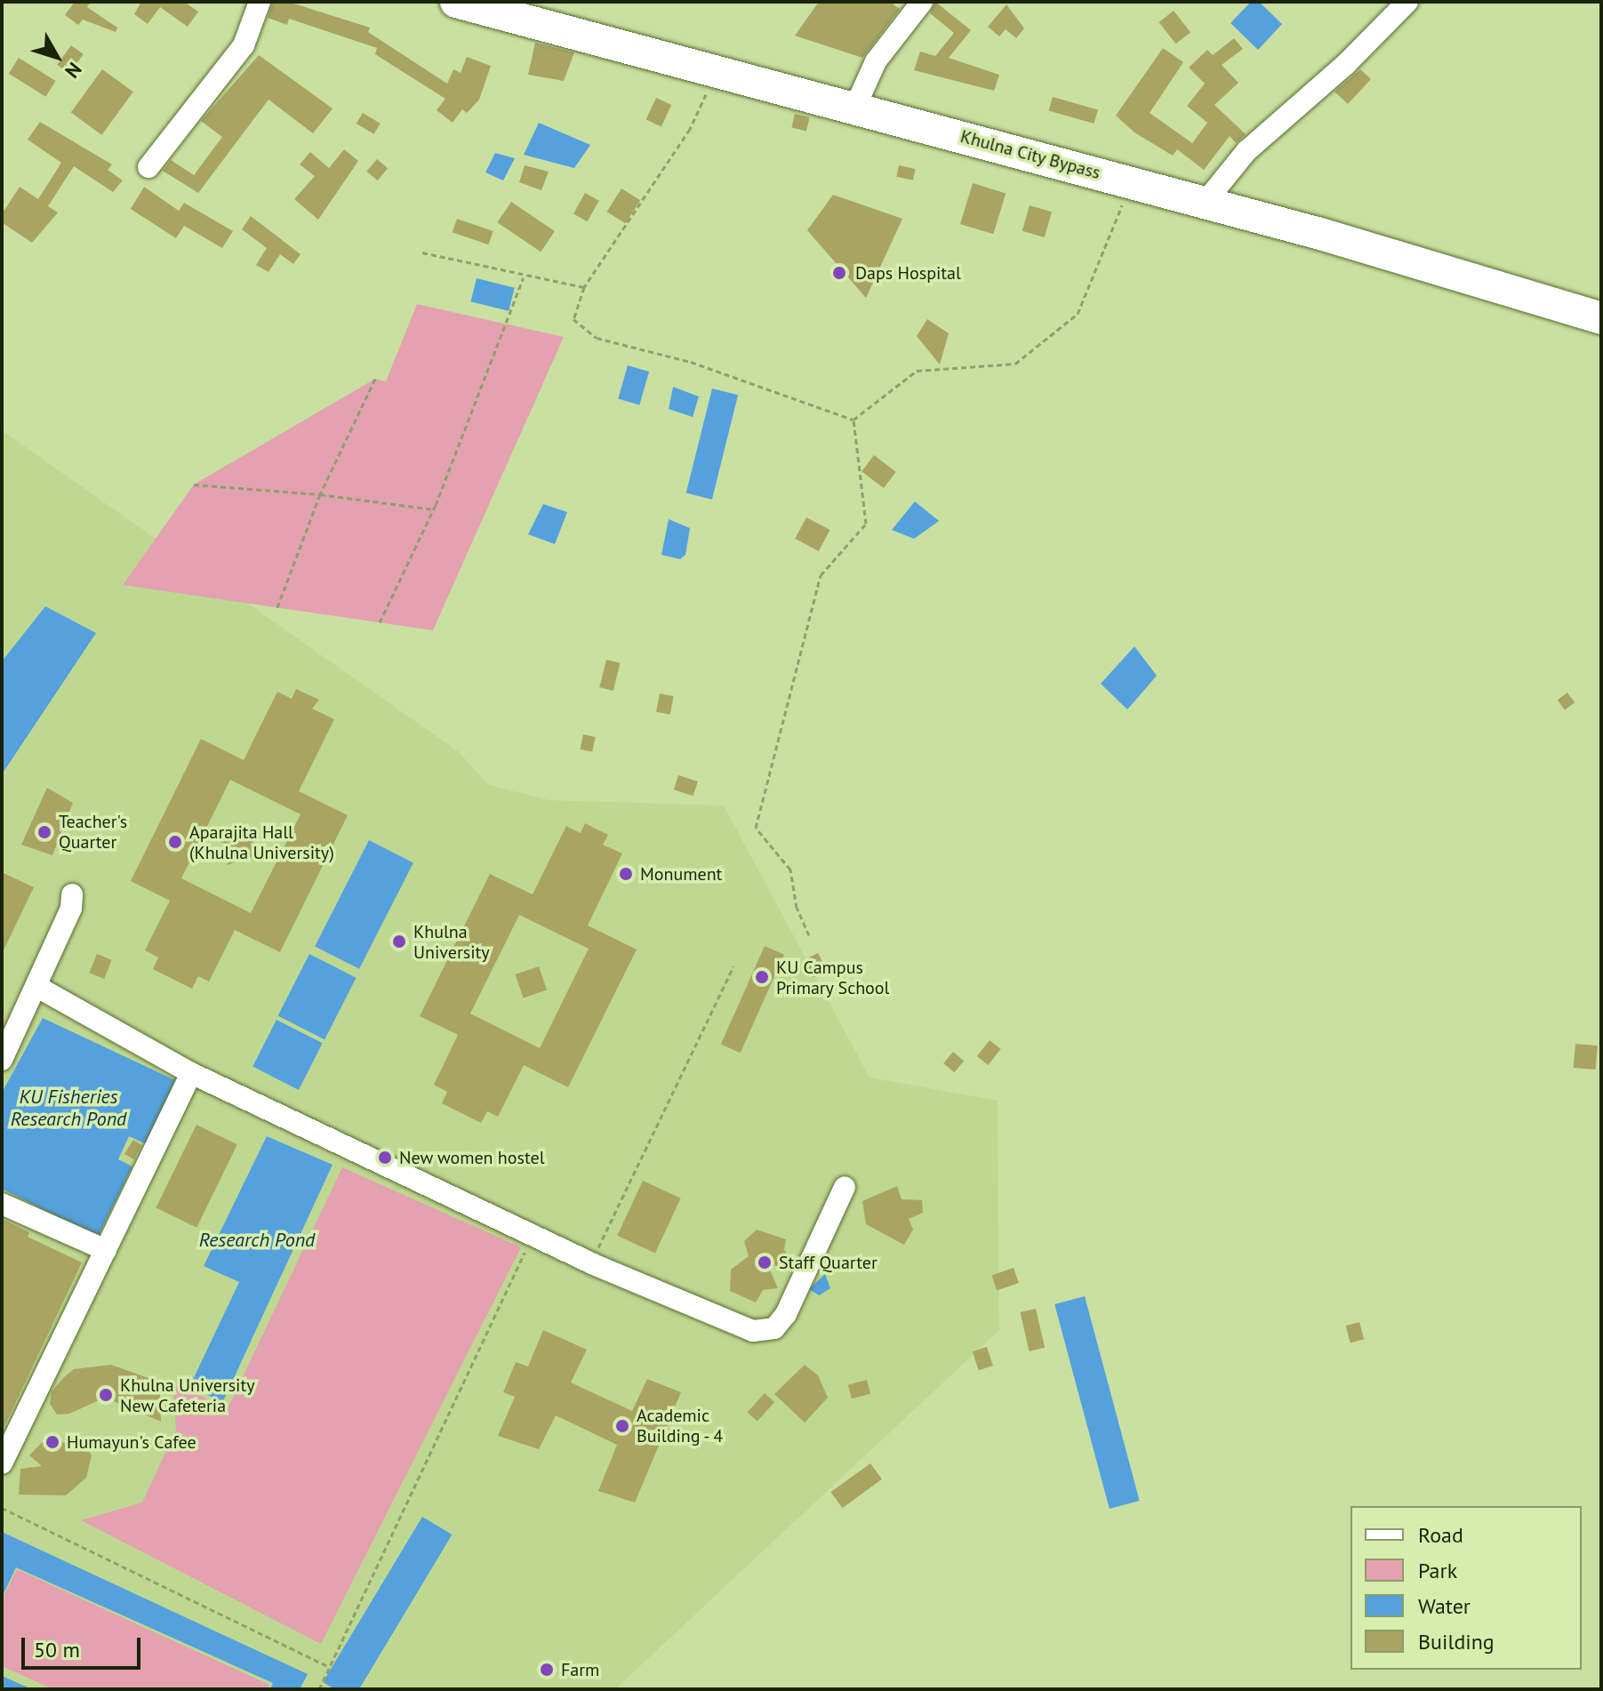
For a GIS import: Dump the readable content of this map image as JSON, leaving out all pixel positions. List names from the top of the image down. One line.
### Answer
{"streets":{"highway":["Khulna City Bypass"]},"water":["KU Fisheries Research Pond","Research Pond"],"places":["Daps Hospital","Teacher's Quarter","Aparajita Hall (Khulna University)","Monument","Khulna University","KU Campus Primary School","New women hostel","Staff Quarter","Khulna University New Cafeteria","Academic Building - 4","Humayun's Cafee","Farm"],"legend":["Road","Park","Water","Building"],"scale_bar":"50 m","north":"bottom right"}
